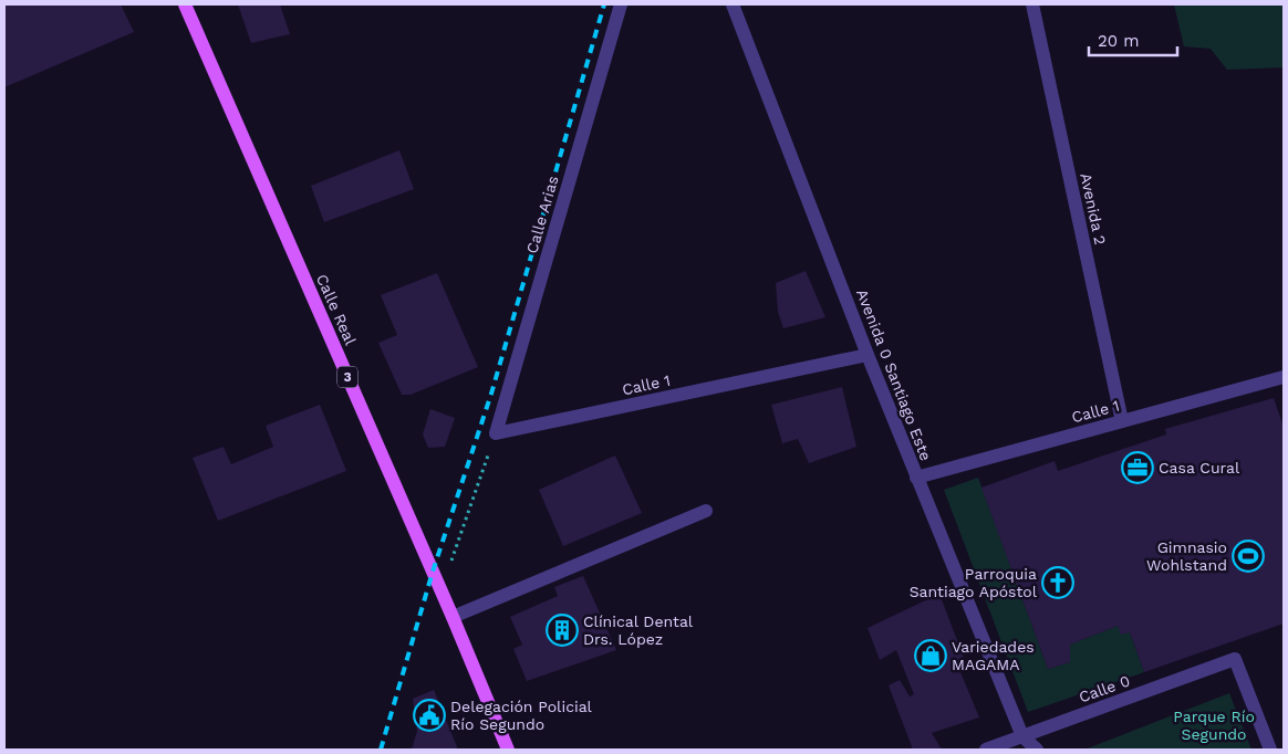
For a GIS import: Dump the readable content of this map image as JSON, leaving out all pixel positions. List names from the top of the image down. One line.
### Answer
{"streets":{"main road":["Calle Real","3"],"street":["Avenida 2","Calle Arias","Avenida 0 Santiago Este","Calle 1","Calle 0"]},"crossings":[["Avenida 2","Calle 1"],["Calle Arias","Calle 1"],["Avenida 0 Santiago Este","Calle 1"],["Avenida 0 Santiago Este","Calle 0"]],"parks":["Parque Río Segundo"],"places":{"office":["Casa Cural"],"sports":["Gimnasio Wohlstand"],"church":["Parroquia Santiago Apóstol"],"building":["Clínical Dental Drs. López"],"shop":["Variedades MAGAMA"],"public building":["Delegación Policial Río Segundo"]},"scale_bar":"20 m"}
